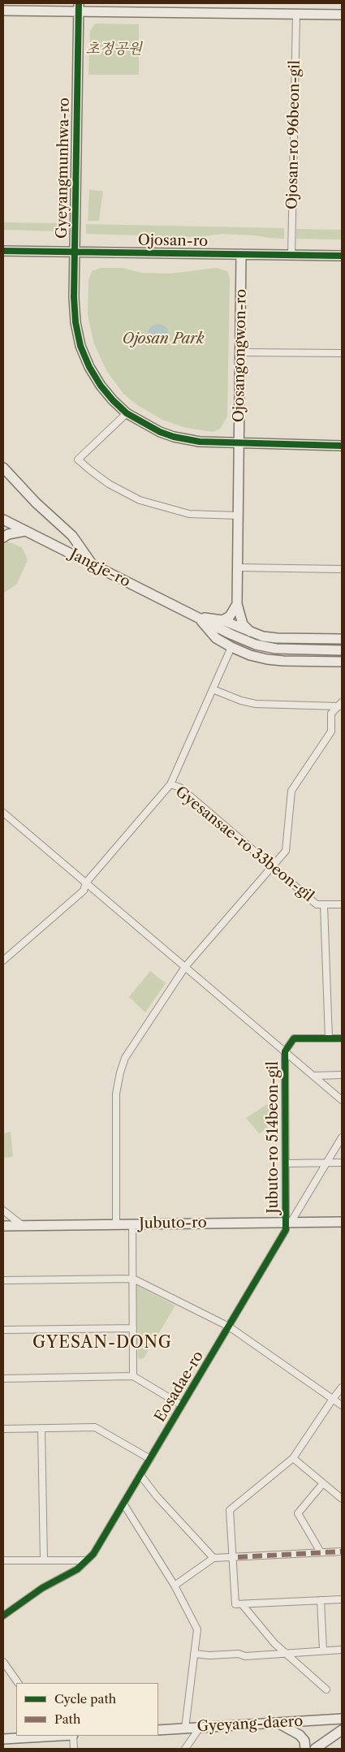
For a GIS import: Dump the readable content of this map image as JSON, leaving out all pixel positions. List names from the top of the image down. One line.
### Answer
{"streets":{"street":["Ojosan-ro 96beon-gil","Gyeyangmunhwa-ro","Ojosan-ro","Ojosangongwon-ro","Jangje-ro","Gyesansae-ro 33beon-gil","Jubuto-ro 514beon-gil","Jubuto-ro","Eosadae-ro","Gyeyang-daero"]},"crossings":[["Ojosan-ro 96beon-gil","Ojosan-ro"],["Gyeyangmunhwa-ro","Ojosan-ro"],["Gyeyangmunhwa-ro","Ojosangongwon-ro"],["Ojosan-ro","Ojosangongwon-ro"],["Ojosangongwon-ro","Jangje-ro"],["Jubuto-ro 514beon-gil","Jubuto-ro"],["Jubuto-ro 514beon-gil","Eosadae-ro"],["Jubuto-ro","Eosadae-ro"]],"districts":["GYESAN-DONG"],"parks":["초정공원","Ojosan Park"],"legend":["Cycle path","Path"]}
